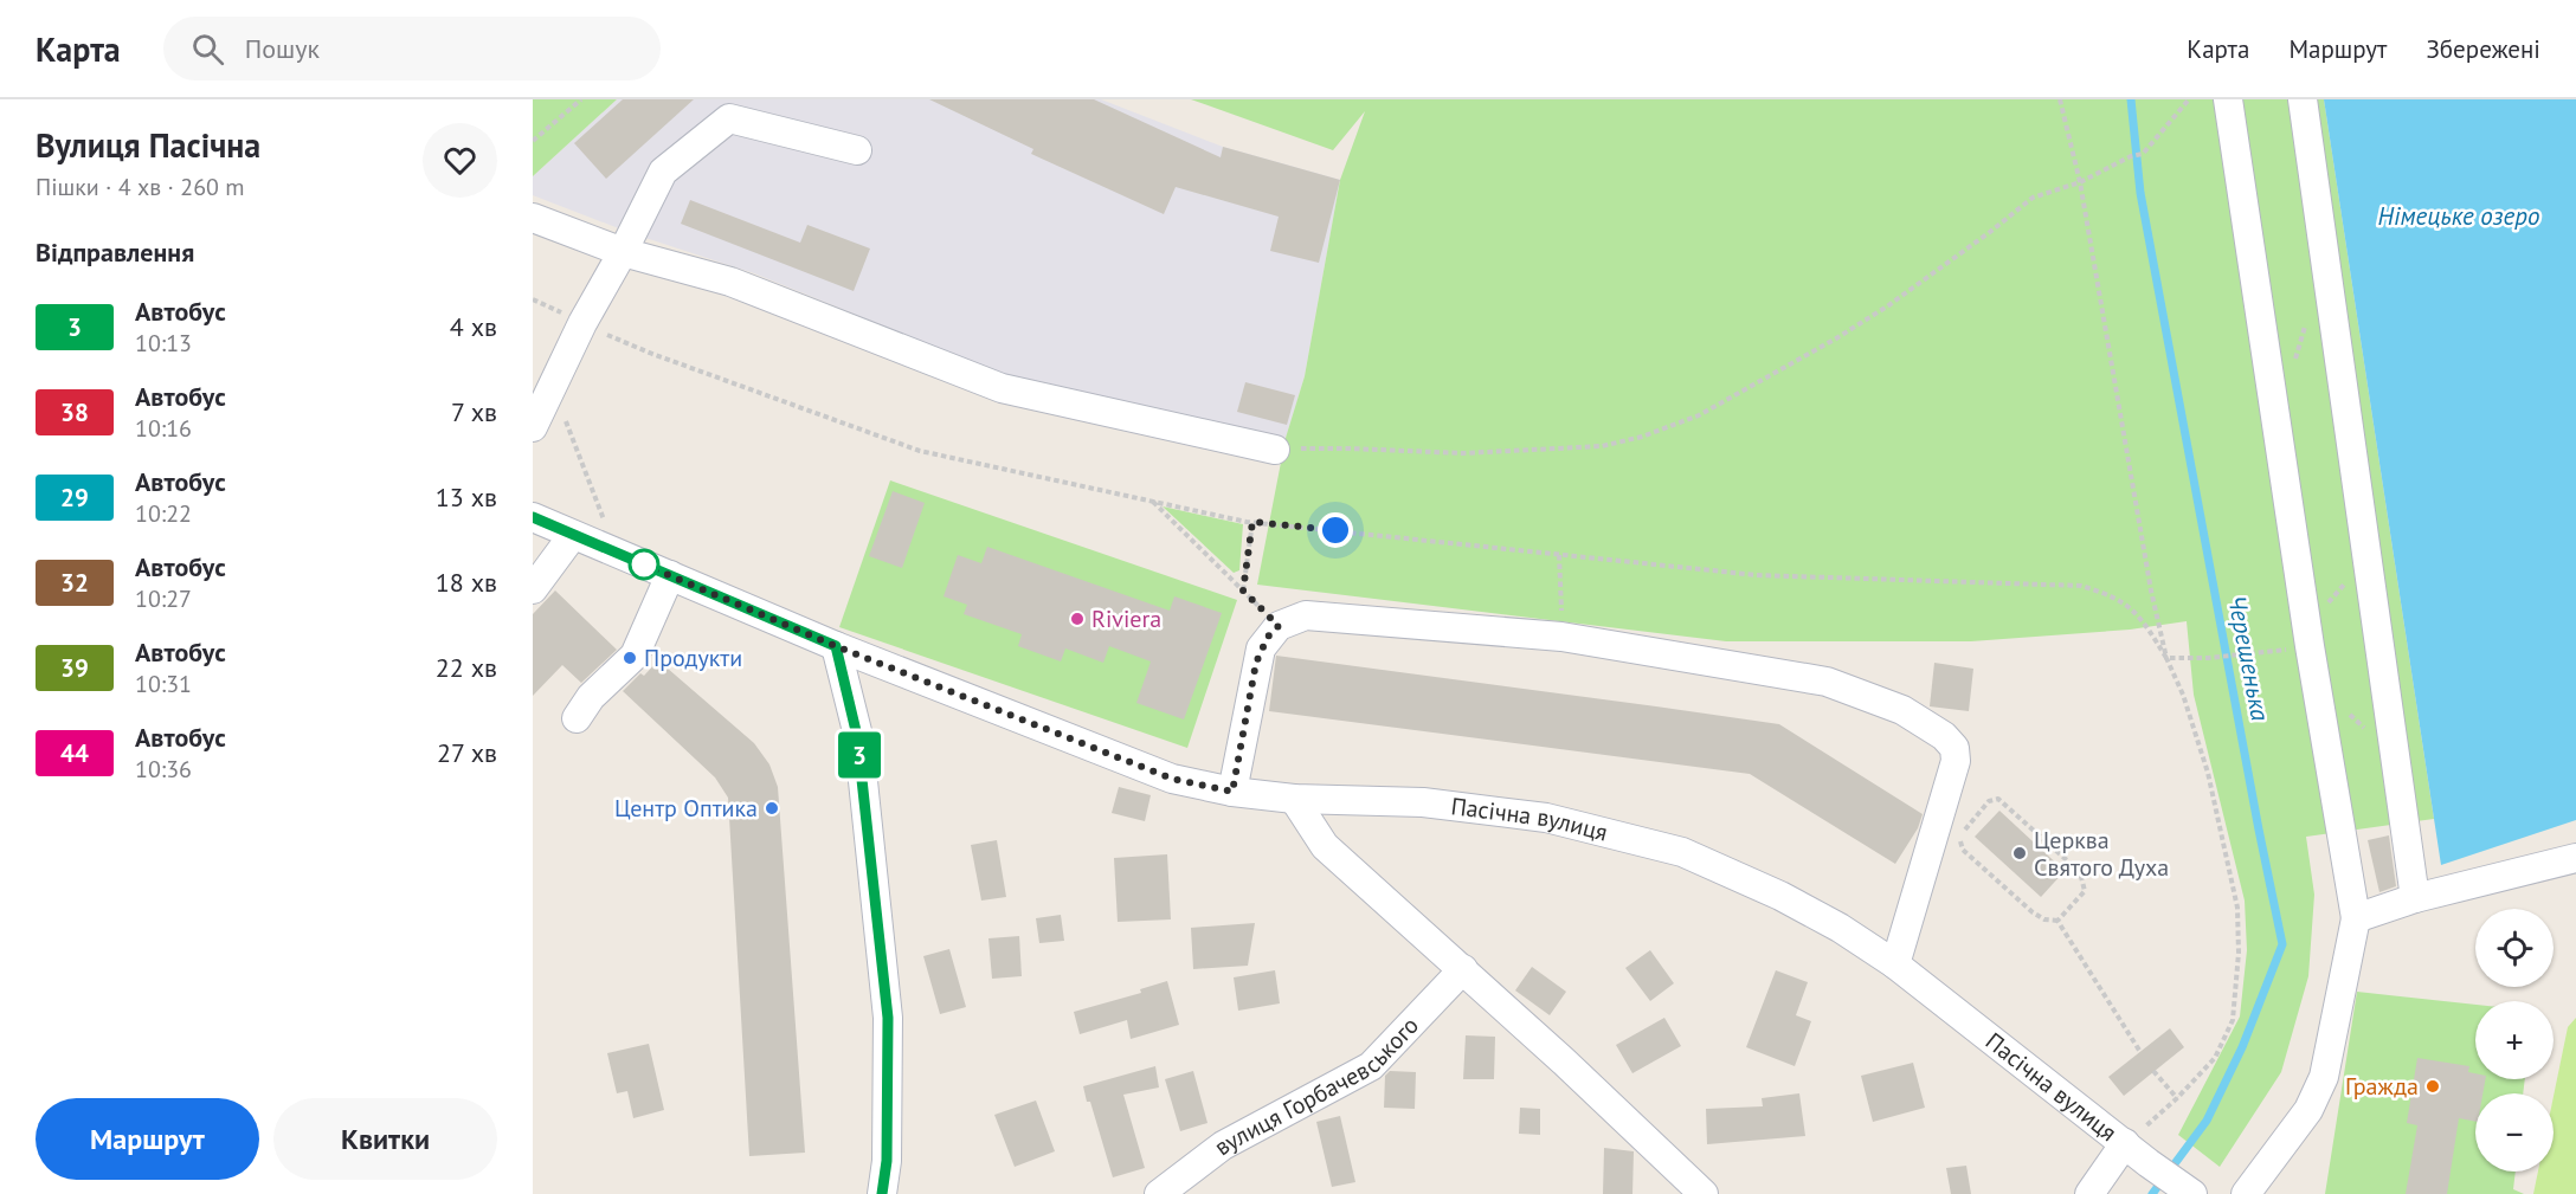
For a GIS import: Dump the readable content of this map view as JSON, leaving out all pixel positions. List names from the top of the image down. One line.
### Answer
{"streets":{"street":["Пасічна вулиця","вулиця Горбачевського"]},"water":["Німецьке озеро","Черешенька"],"places":["Riviera","Продукти","Центр Оптика","Церква Святого Духа","Гражда"],"lines":["bus line 3"],"page":{"header":"Карта","search":"Пошук","nav":["Карта","Маршрут","Збережені"],"heading":[["Вулиця Пасічна","Пішки · 4 хв · 260 m"],"Відправлення"],"on_map":"3","list":[{"mark":"3","name":"Автобус","note":"10:13","value":"4 хв"},{"mark":"38","name":"Автобус","note":"10:16","value":"7 хв"},{"mark":"29","name":"Автобус","note":"10:22","value":"13 хв"},{"mark":"32","name":"Автобус","note":"10:27","value":"18 хв"},{"mark":"39","name":"Автобус","note":"10:31","value":"22 хв"},{"mark":"44","name":"Автобус","note":"10:36","value":"27 хв"}],"map_buttons":["+","−"],"buttons":["Маршрут","Квитки"]}}
